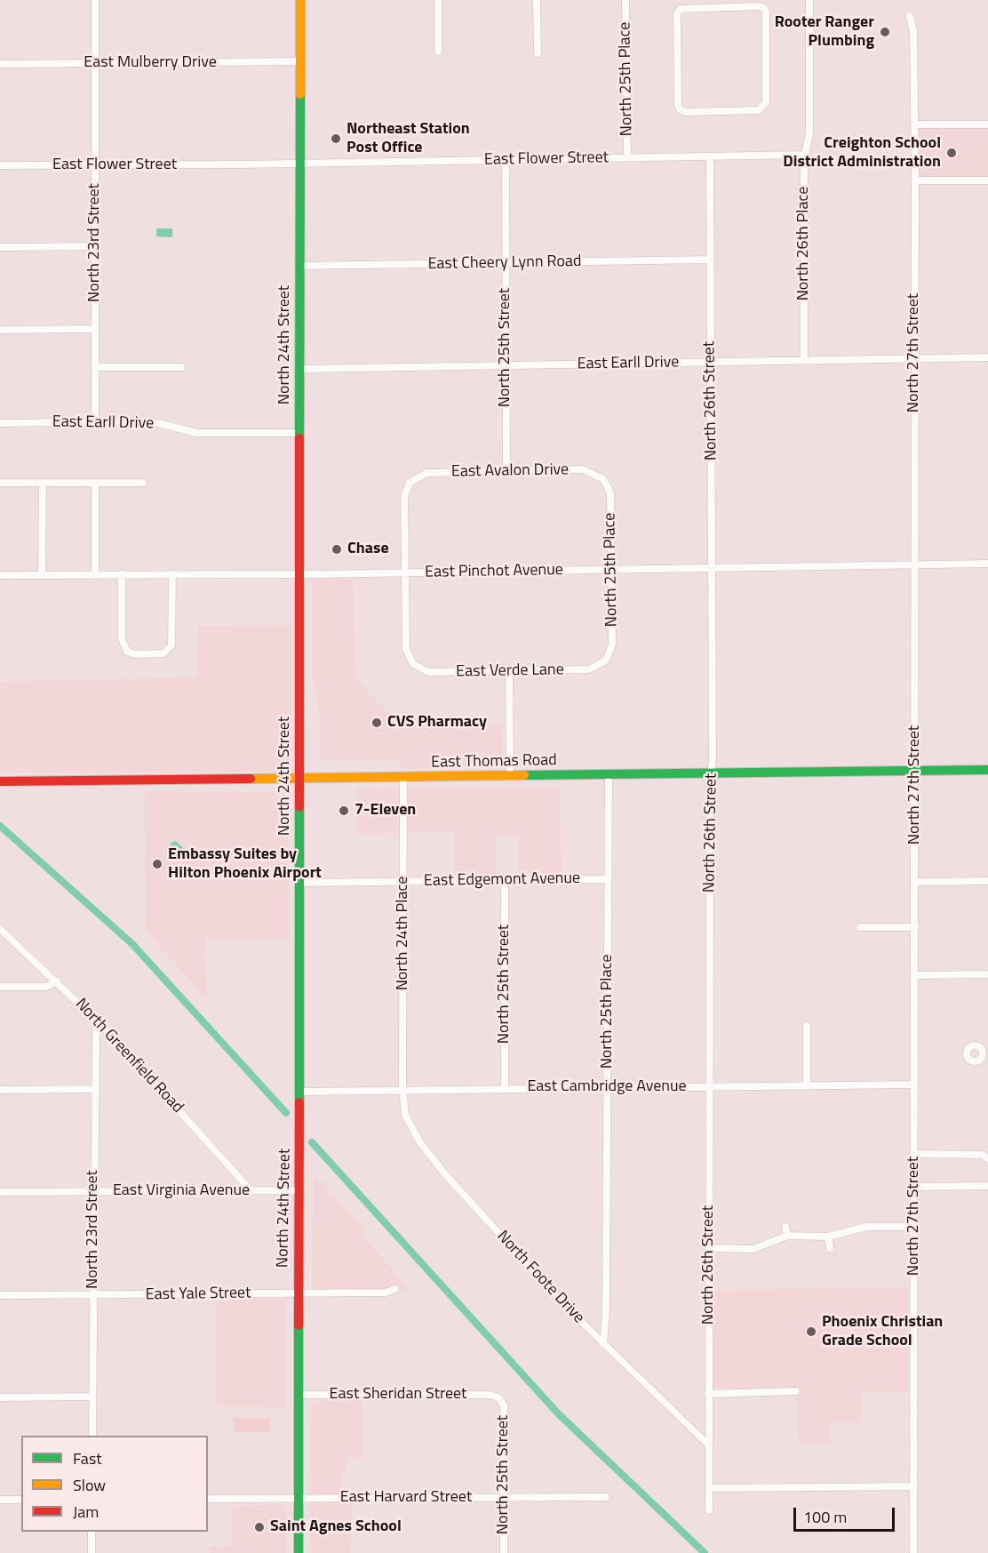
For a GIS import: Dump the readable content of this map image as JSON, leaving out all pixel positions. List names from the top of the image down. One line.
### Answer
{"streets":{"main road":["North 24th Street","East Thomas Road"],"street":["East Mulberry Drive","North 25th Place","East Flower Street","North 23rd Street","North 26th Place","East Cheery Lynn Road","North 25th Street","North 27th Street","East Earll Drive","North 26th Street","East Avalon Drive","East Pinchot Avenue","East Verde Lane","East Edgemont Avenue","North 24th Place","North Greenfield Road","East Cambridge Avenue","East Virginia Avenue","North Foote Drive","East Yale Street","East Sheridan Street","East Harvard Street"]},"crossings":[["East Mulberry Drive","North 23rd Street"],["East Mulberry Drive","North 24th Street"],["North 25th Place","East Flower Street"],["North 25th Place","East Avalon Drive"],["North 25th Place","East Pinchot Avenue"],["North 25th Place","East Verde Lane"],["North 25th Place","East Thomas Road"],["North 25th Place","East Edgemont Avenue"],["North 25th Place","East Cambridge Avenue"],["North 25th Place","North Foote Drive"],["East Flower Street","North 23rd Street"],["East Flower Street","North 26th Place"],["East Flower Street","North 24th Street"],["East Flower Street","North 25th Street"],["East Flower Street","North 26th Street"],["North 23rd Street","East Earll Drive"],["North 23rd Street","North Greenfield Road"],["North 23rd Street","East Virginia Avenue"],["North 23rd Street","East Yale Street"],["North 26th Place","East Earll Drive"],["East Cheery Lynn Road","North 24th Street"],["East Cheery Lynn Road","North 25th Street"],["East Cheery Lynn Road","North 26th Street"],["North 24th Street","East Earll Drive"],["North 24th Street","East Pinchot Avenue"],["North 24th Street","East Thomas Road"],["North 24th Street","East Edgemont Avenue"],["North 24th Street","East Cambridge Avenue"],["North 24th Street","East Virginia Avenue"],["North 24th Street","East Yale Street"],["North 24th Street","East Sheridan Street"],["North 24th Street","East Harvard Street"],["North 25th Street","East Earll Drive"],["North 25th Street","East Avalon Drive"],["North 25th Street","East Edgemont Avenue"],["North 25th Street","East Cambridge Avenue"],["North 25th Street","East Sheridan Street"],["North 25th Street","East Harvard Street"],["North 27th Street","East Earll Drive"],["North 27th Street","East Pinchot Avenue"],["North 27th Street","East Thomas Road"],["North 27th Street","East Cambridge Avenue"],["East Earll Drive","North 26th Street"],["North 26th Street","East Pinchot Avenue"],["North 26th Street","East Thomas Road"],["North 26th Street","East Cambridge Avenue"],["North 26th Street","North Foote Drive"],["East Avalon Drive","East Pinchot Avenue"],["East Avalon Drive","East Verde Lane"],["East Pinchot Avenue","East Verde Lane"],["East Thomas Road","North 24th Place"],["East Edgemont Avenue","North 24th Place"],["North 24th Place","East Cambridge Avenue"],["North 24th Place","North Foote Drive"],["North Greenfield Road","East Virginia Avenue"],["East Cambridge Avenue","North Foote Drive"]],"places":["Rooter Ranger Plumbing","Northeast Station Post Office","Creighton School District Administration","Chase","CVS Pharmacy","7-Eleven","Embassy Suites by Hilton Phoenix Airport","Phoenix Christian Grade School","Saint Agnes School"],"legend":["Fast","Slow","Jam"],"scale_bar":"100 m"}
